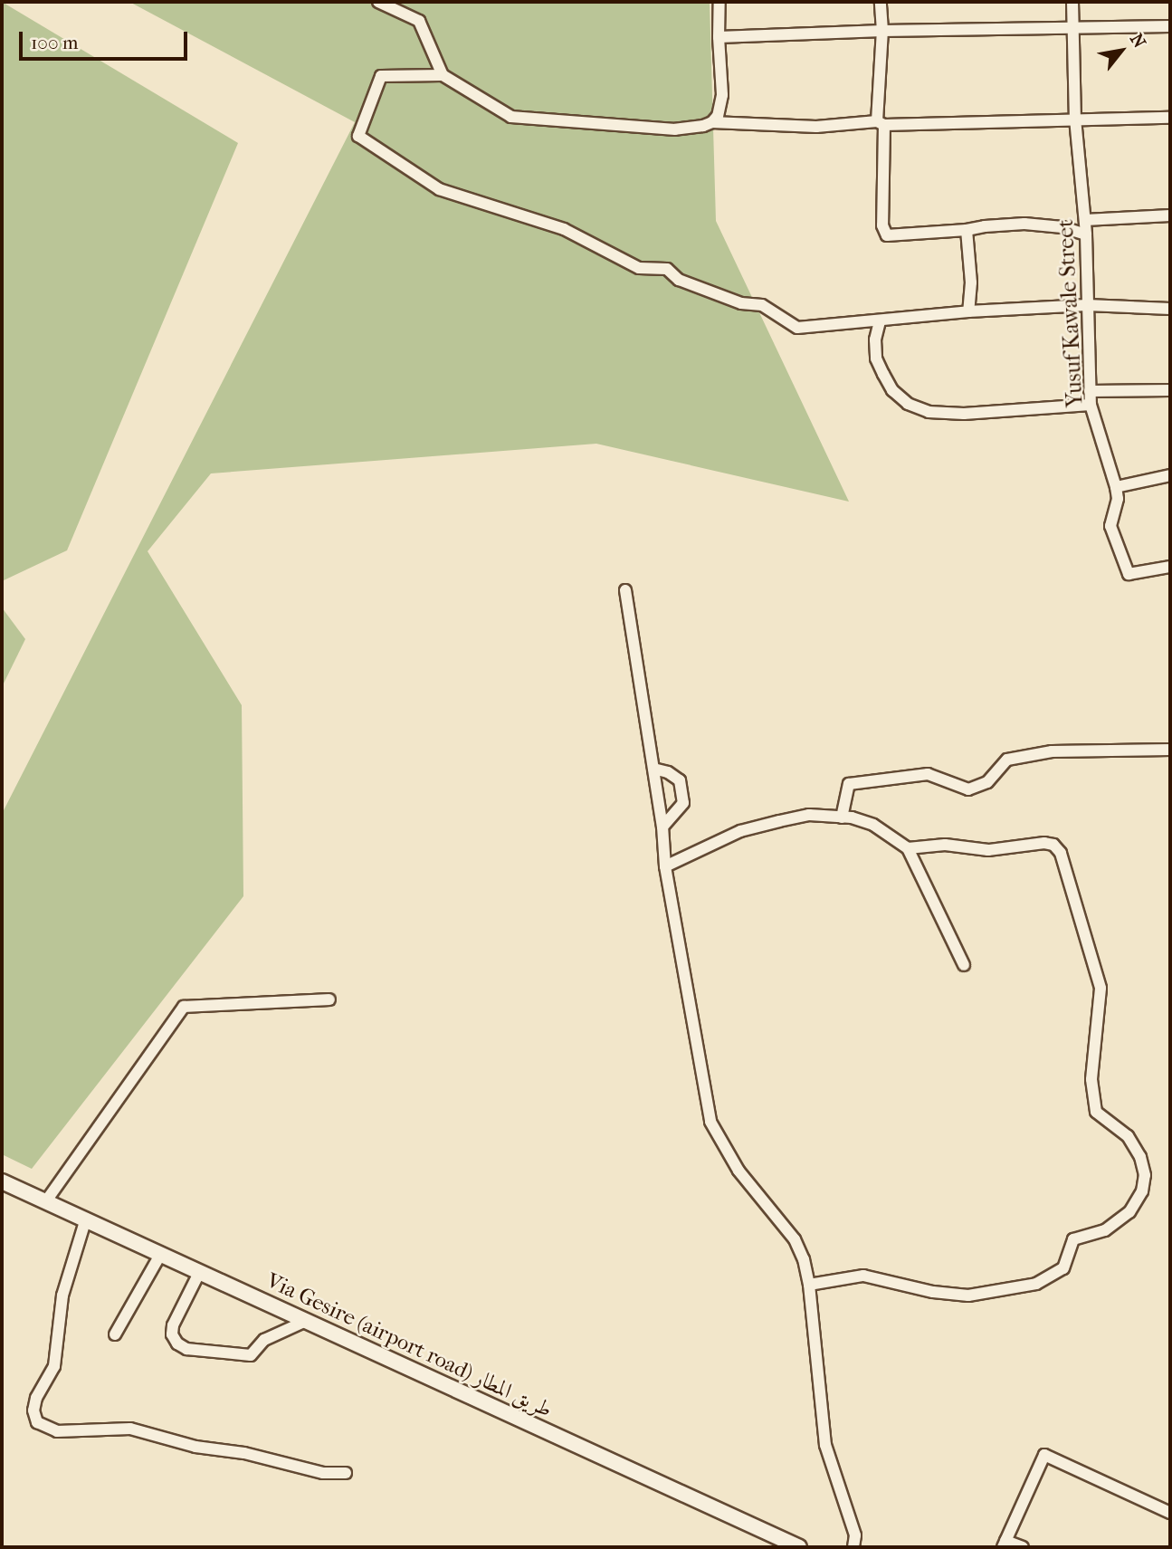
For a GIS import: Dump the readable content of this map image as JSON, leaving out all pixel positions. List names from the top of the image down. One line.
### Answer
{"streets":{"main road":["Via Gesire (airport road) طريق المطار"],"street":["Yusuf Kawale Street"]},"scale_bar":"100 m","north":"top right"}
